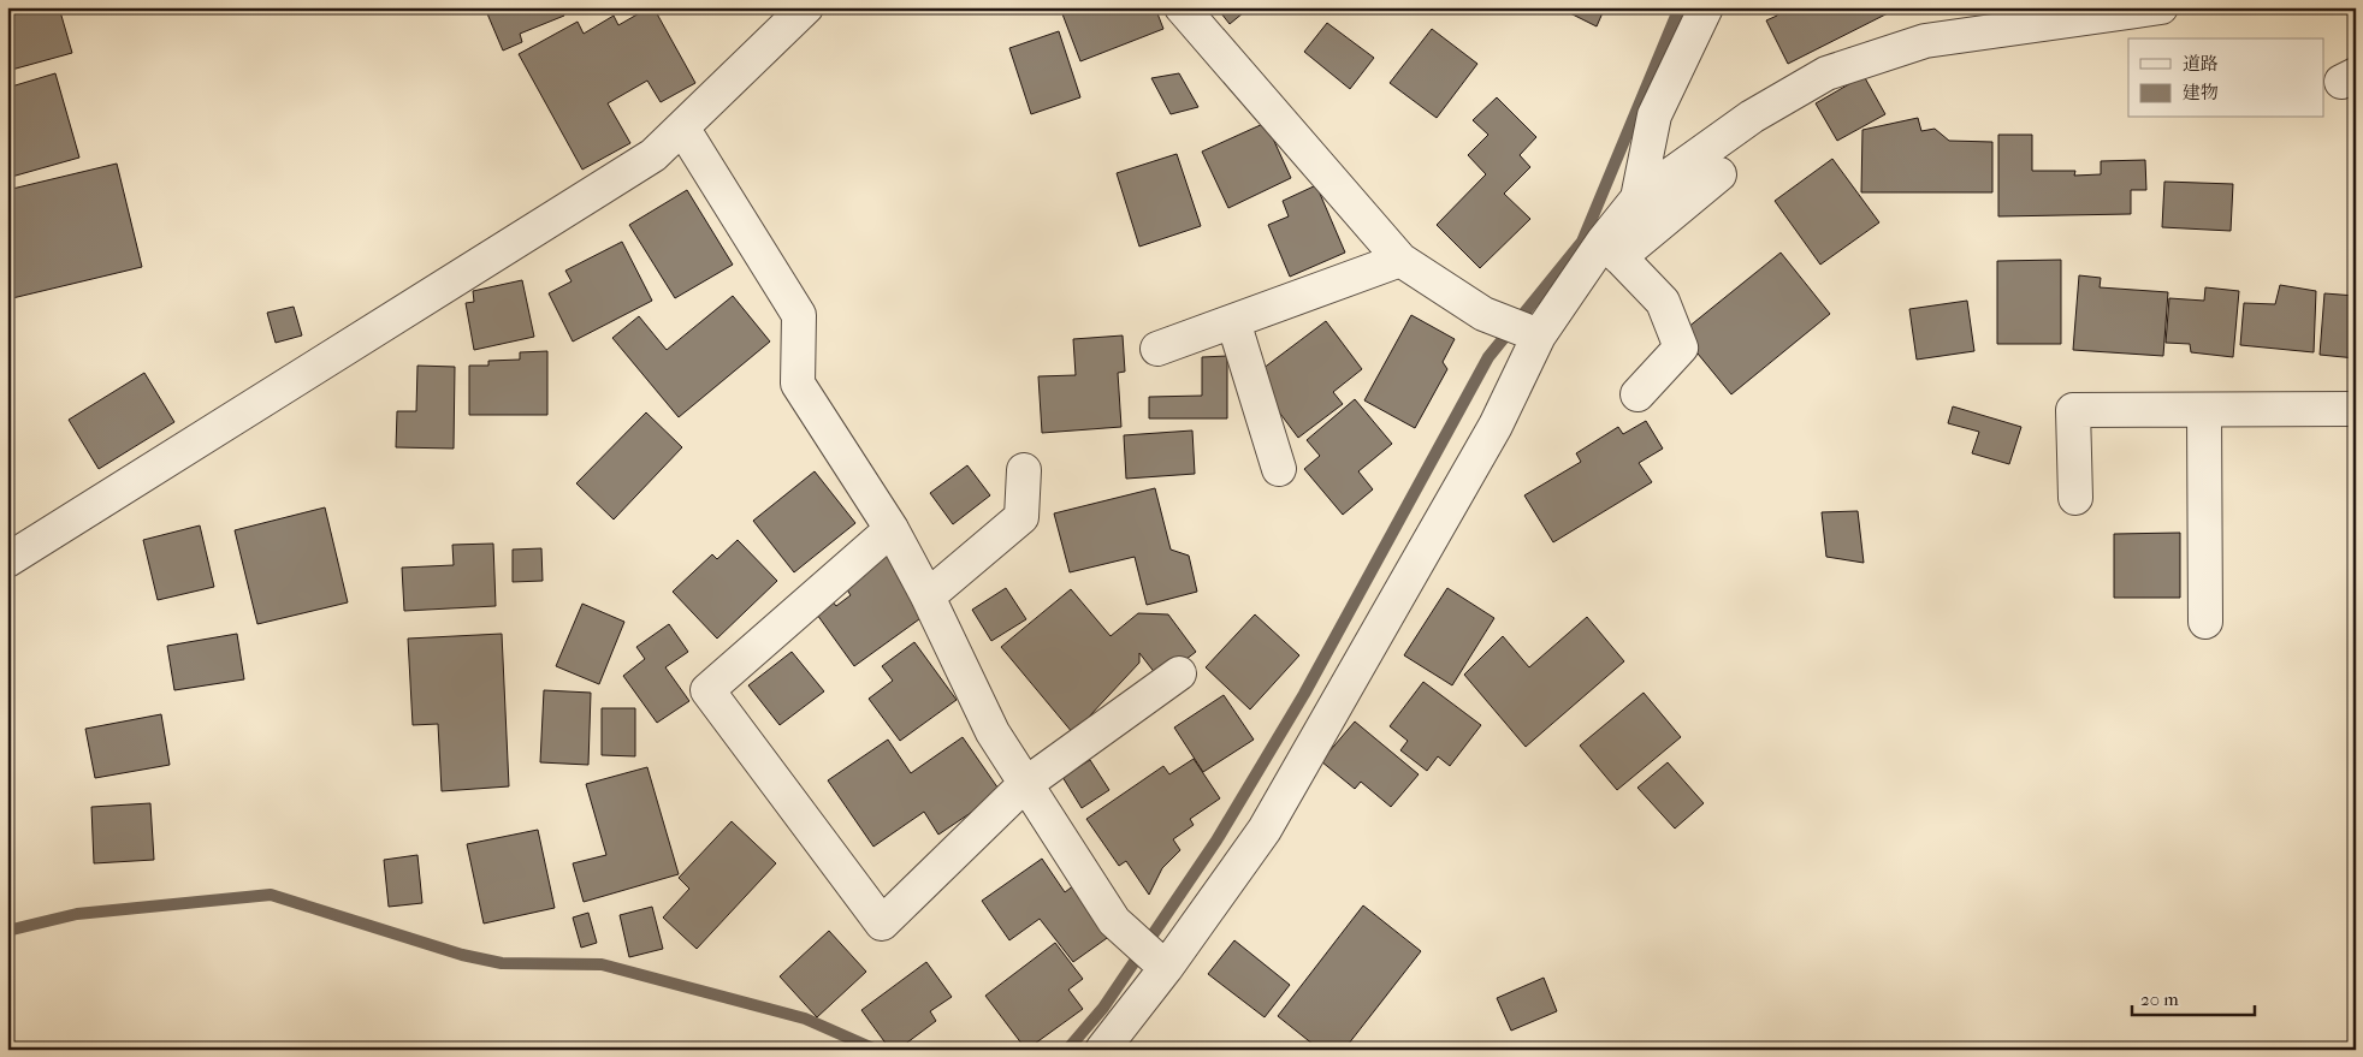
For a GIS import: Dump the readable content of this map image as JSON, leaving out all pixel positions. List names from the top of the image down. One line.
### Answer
{"legend":["道路","建物"],"scale_bar":"20 m"}
